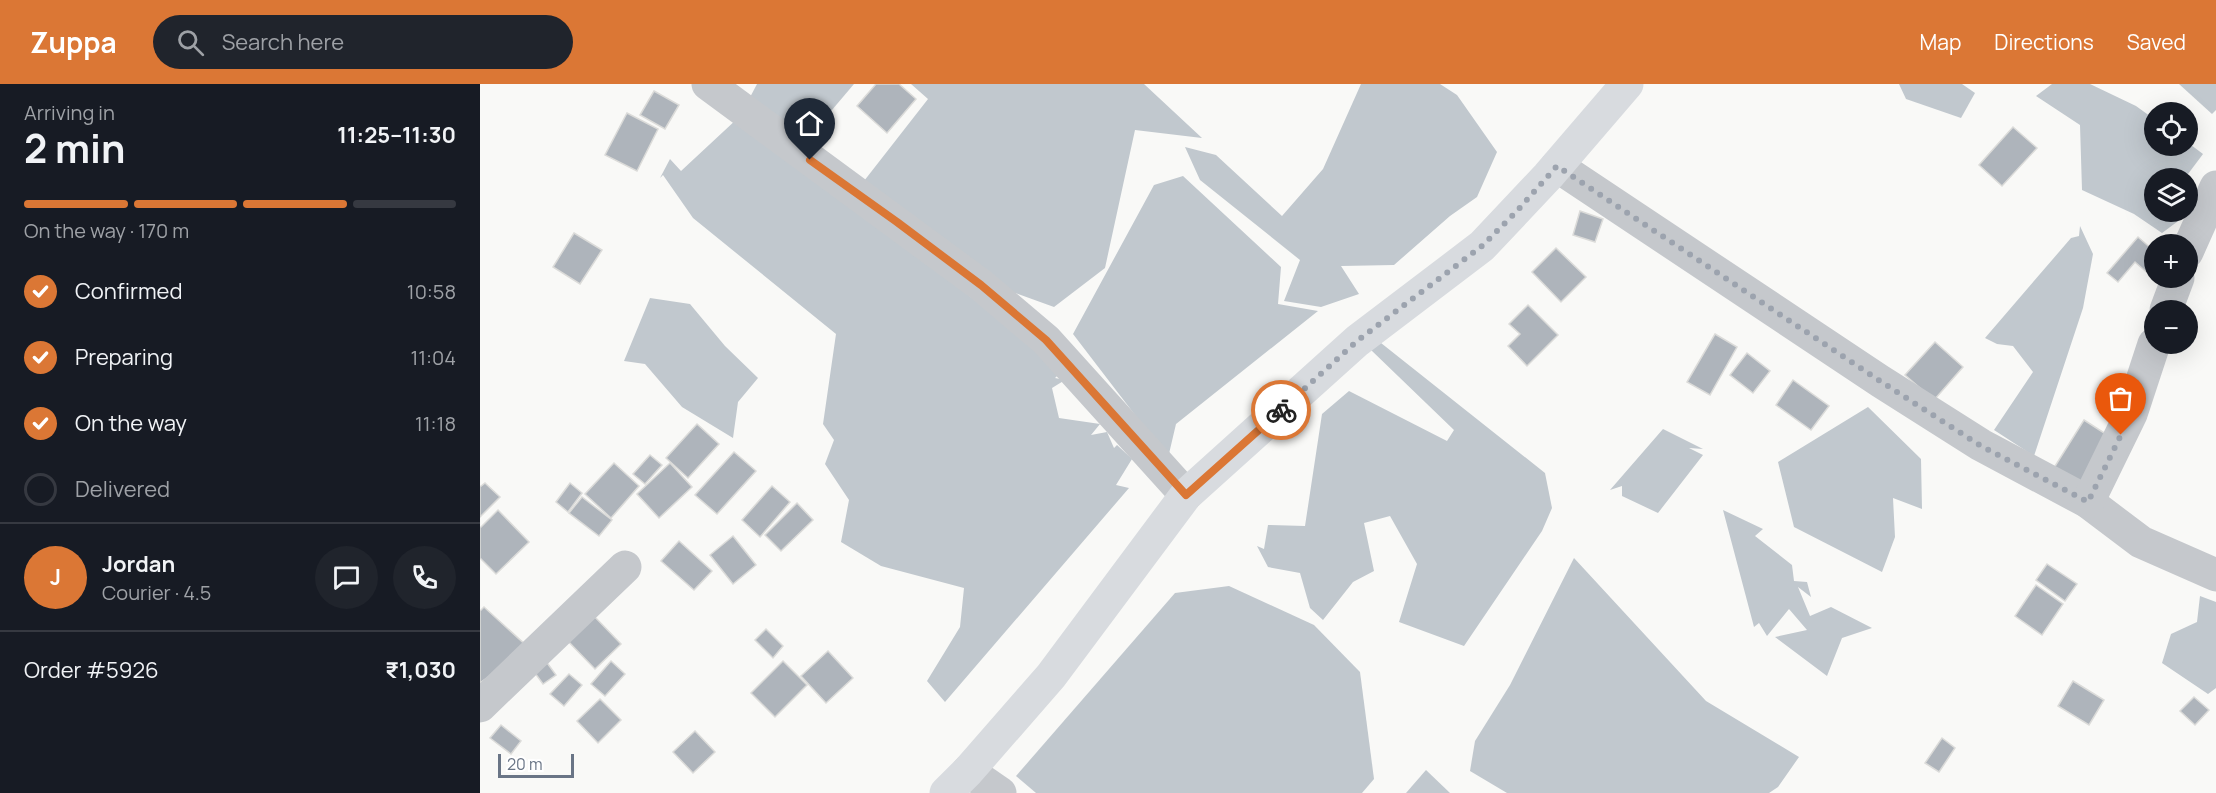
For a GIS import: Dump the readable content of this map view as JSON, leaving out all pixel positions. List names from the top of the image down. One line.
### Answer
{"scale_bar":"20 m","page":{"header":"Zuppa","search":"Search here","nav":["Map","Directions","Saved"],"heading":["2 min","Arriving in","11:25–11:30"],"panel":["Jordan","Courier · 4.5","Order #5926","₹1,030"],"map_buttons":["+","−"],"bar":"On the way · 170 m","list":[["Confirmed","10:58"],["Preparing","11:04"],["On the way","11:18"],"Delivered"],"round":"J","scale":"20 m"}}
